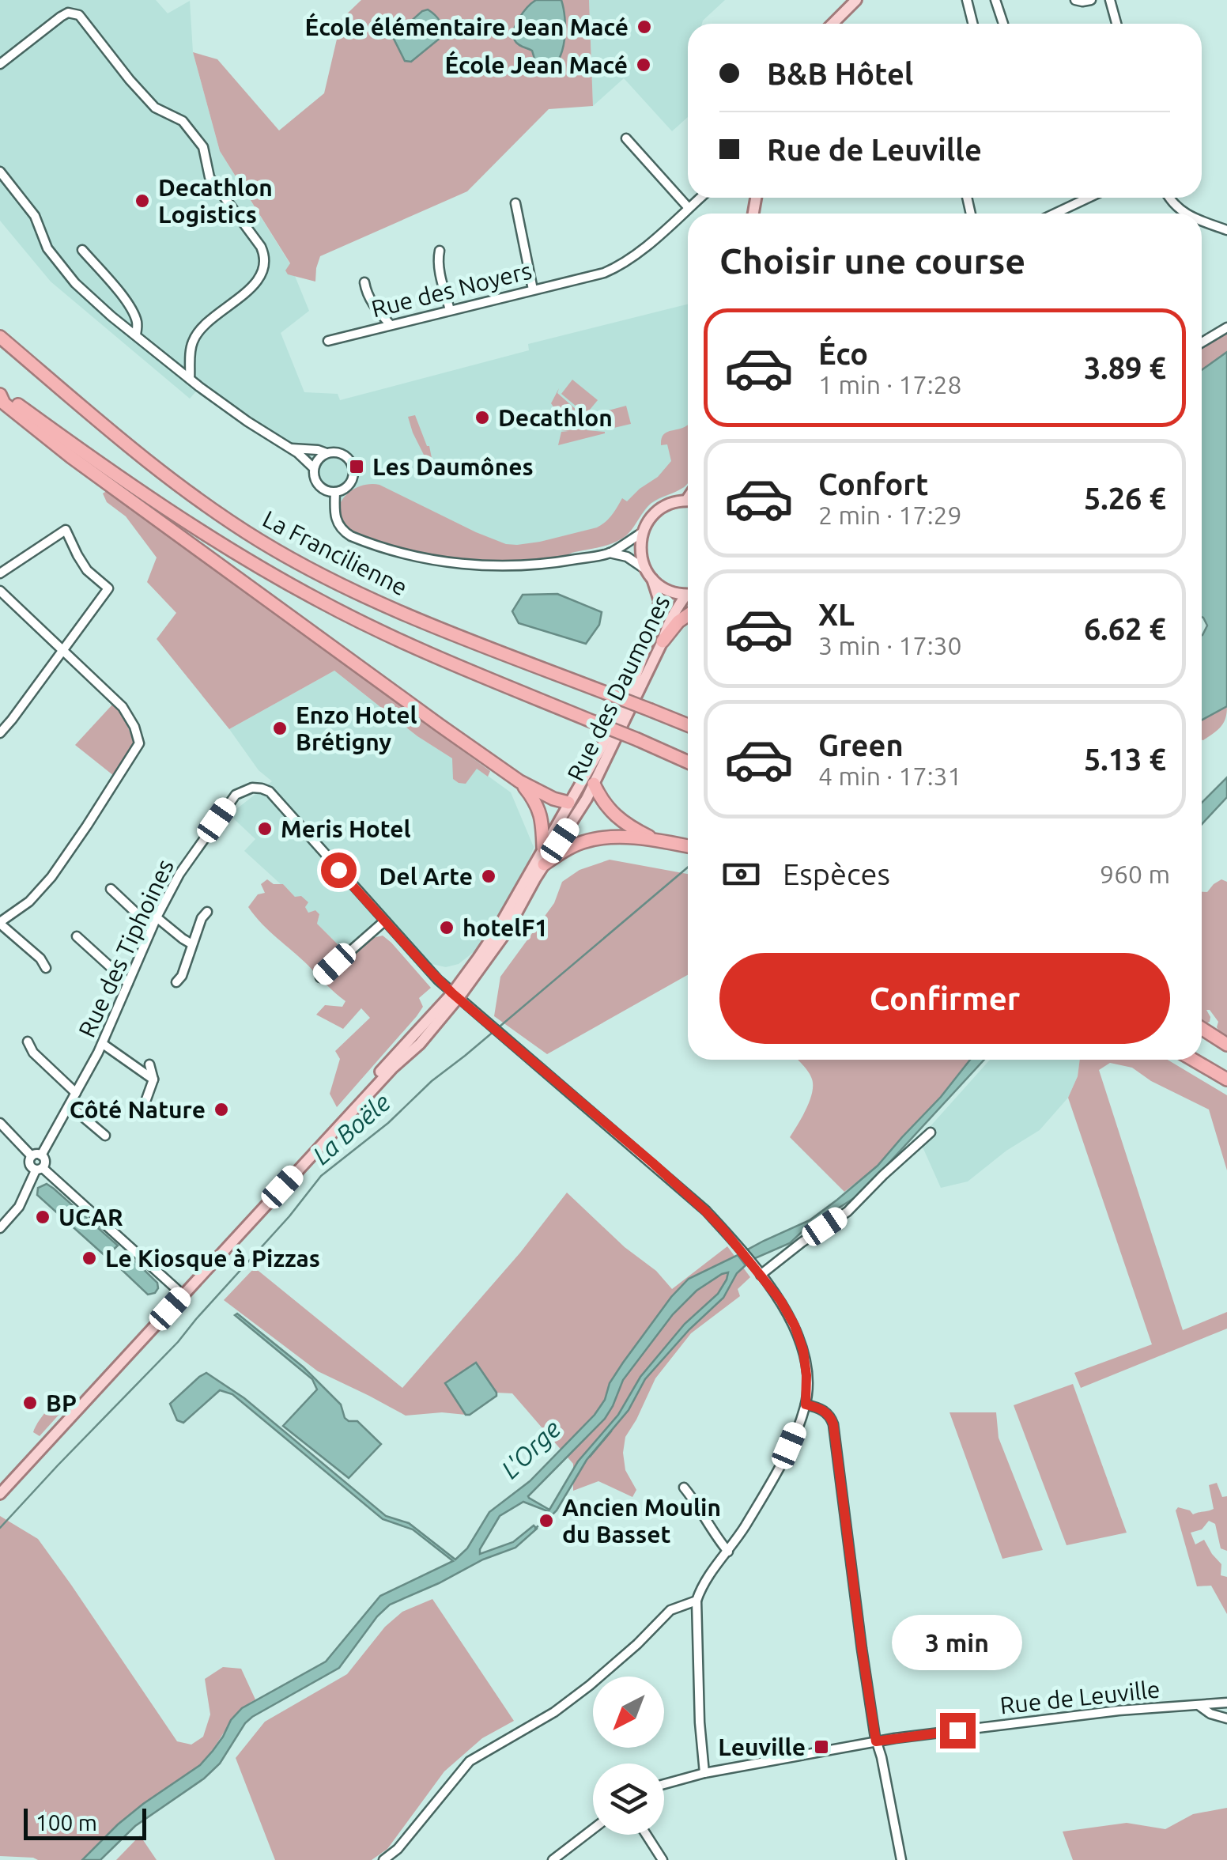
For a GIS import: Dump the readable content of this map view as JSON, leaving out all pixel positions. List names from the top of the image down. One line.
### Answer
{"streets":{"highway":["La Francilienne"],"main road":["Rue des Daumones"],"street":["Rue des Noyers","Rue des Tiphoines","Rue de Leuville"]},"water":["La Boële","L'Orge"],"places":{"other":["École élémentaire Jean Macé","École Jean Macé","Decathlon Logistics","Decathlon","Enzo Hotel Brétigny","Meris Hotel","Del Arte","hotelF1","Côté Nature","UCAR","Le Kiosque à Pizzas","BP","Ancien Moulin du Basset"],"transit":["Les Daumônes","Leuville"]},"scale_bar":"100 m","north":"bottom left","page":{"banner":["B&B Hôtel","Rue de Leuville"],"heading":"Choisir une course","list":[{"name":"Éco","note":"1 min · 17:28","value":"3.89 €"},{"name":"Confort","note":"2 min · 17:29","value":"5.26 €"},{"name":"XL","note":"3 min · 17:30","value":"6.62 €"},{"name":"Green","note":"4 min · 17:31","value":"5.13 €"}],"pay":["Espèces","960 m"],"buttons":"Confirmer","bubble":"3 min","scale":"100 m"}}
